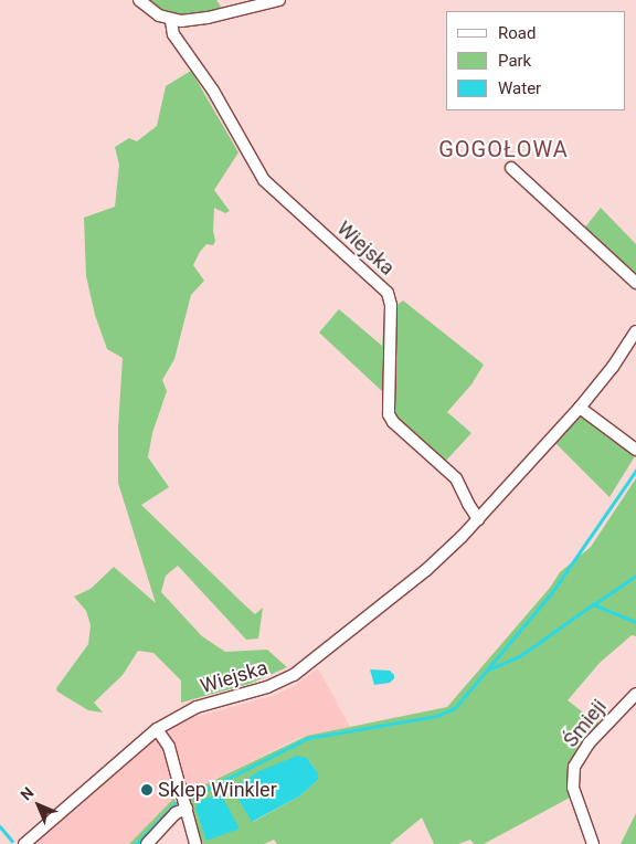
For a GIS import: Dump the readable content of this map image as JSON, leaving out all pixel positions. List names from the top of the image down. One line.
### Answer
{"streets":{"street":["Wiejska","Śmieji"]},"districts":["GOGOŁOWA"],"places":["Sklep Winkler"],"legend":["Road","Park","Water"],"north":"top left"}
